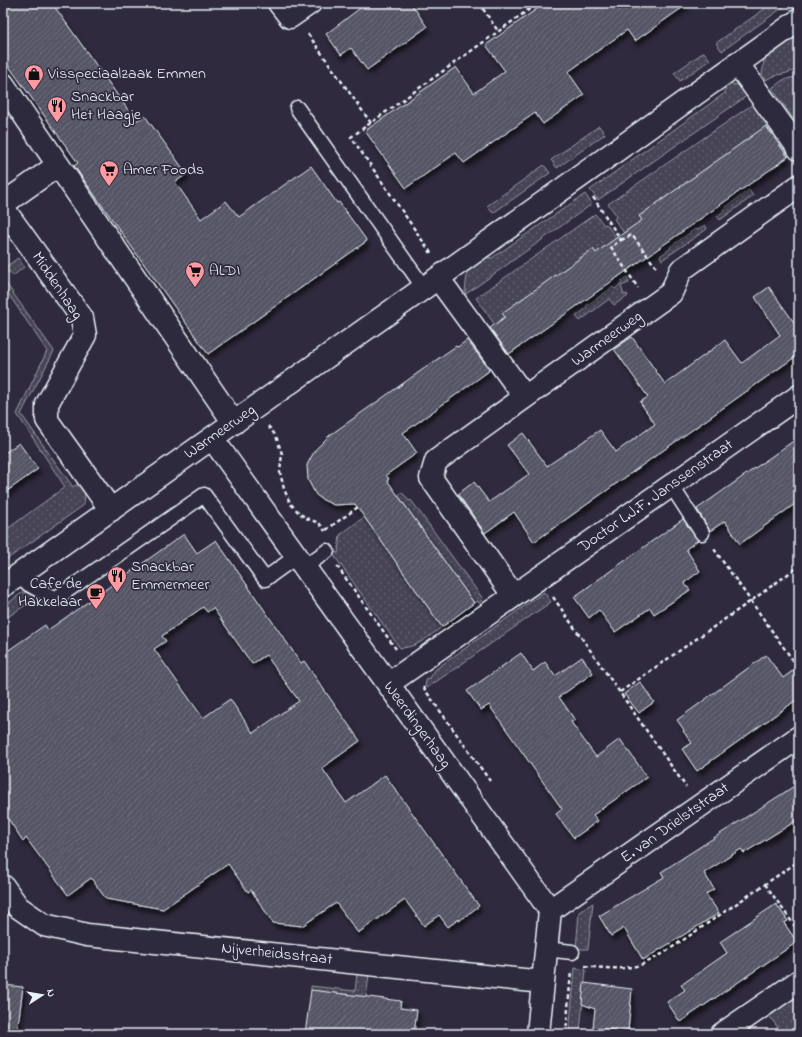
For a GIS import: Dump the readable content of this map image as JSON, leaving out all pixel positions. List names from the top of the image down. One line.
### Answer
{"streets":{"street":["Middenhaag","Warmeerweg","Doctor L.J.F. Janssenstraat","Weerdingerhaag","E. van Drielststraat","Nijverheidsstraat"]},"crossings":[["Middenhaag","Warmeerweg"],["Warmeerweg","Weerdingerhaag"],["Doctor L.J.F. Janssenstraat","Weerdingerhaag"],["Weerdingerhaag","E. van Drielststraat"]],"places":{"shop":["Visspeciaalzaak Emmen"],"restaurant":["Snackbar Het Haagje","Snackbar Emmermeer"],"supermarket":["Amer Foods","ALDI"],"cafe":["Cafe de Hakkelaar"]},"north":"right"}
